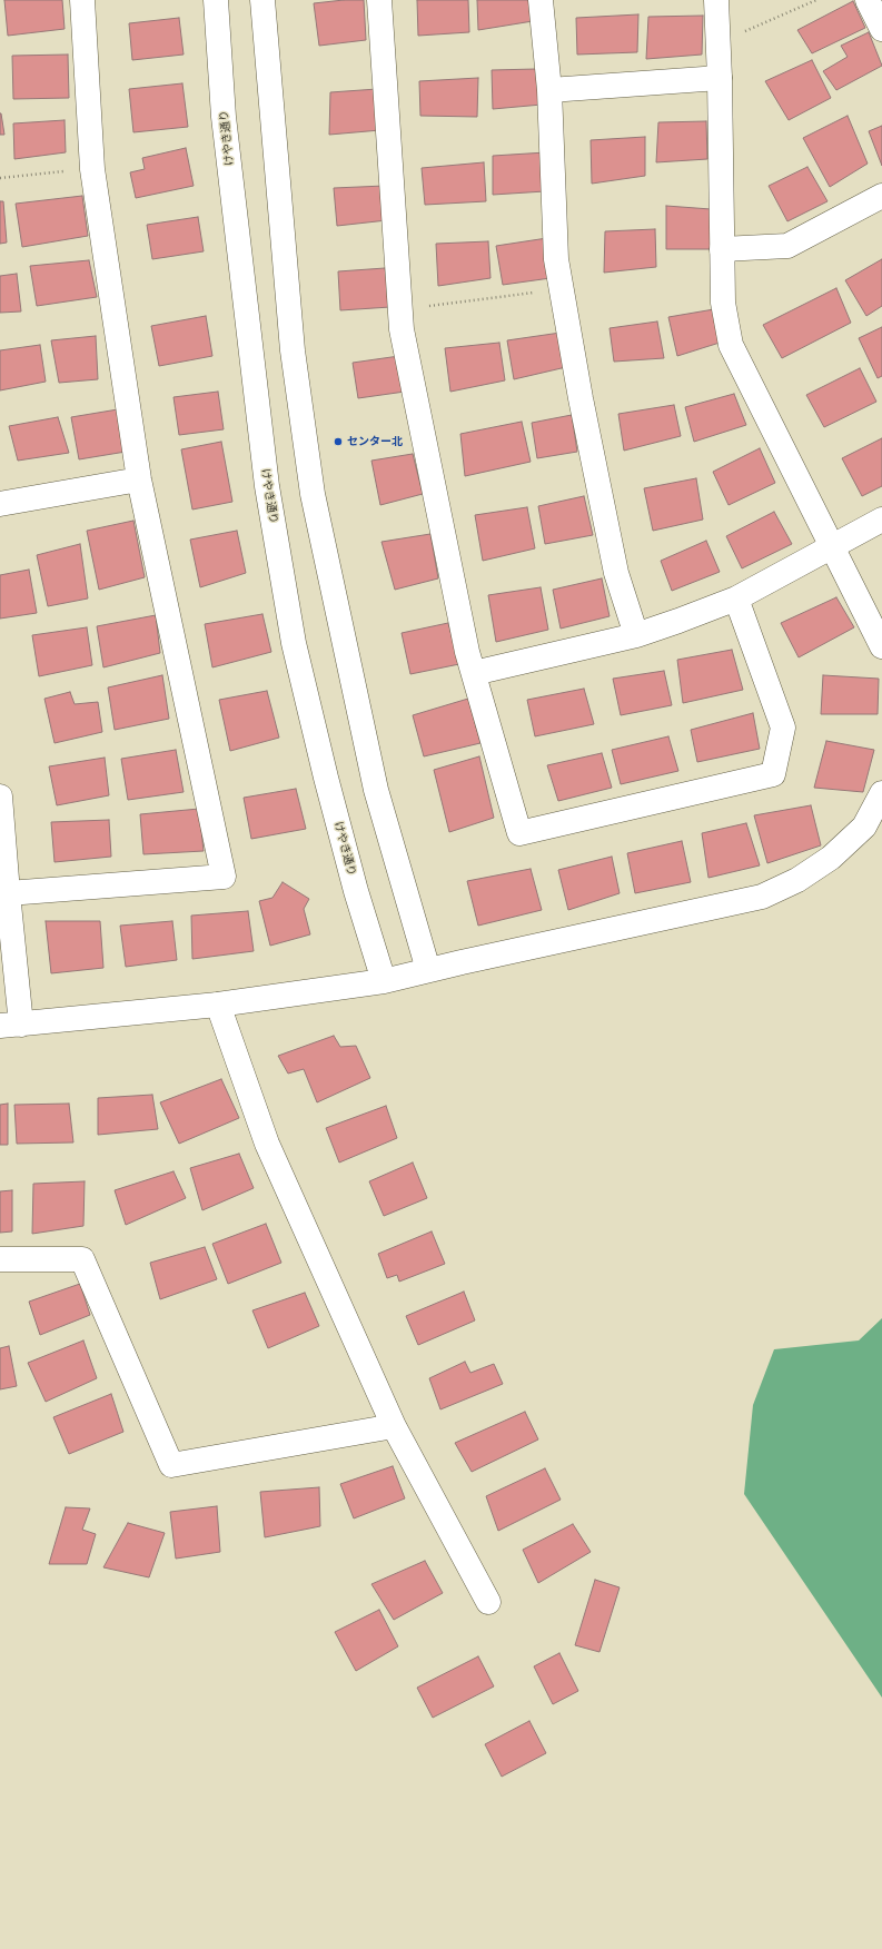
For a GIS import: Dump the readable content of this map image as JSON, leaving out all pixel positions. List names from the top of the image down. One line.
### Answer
{"streets":{"street":["けやき通り"]},"places":["センター北"]}
